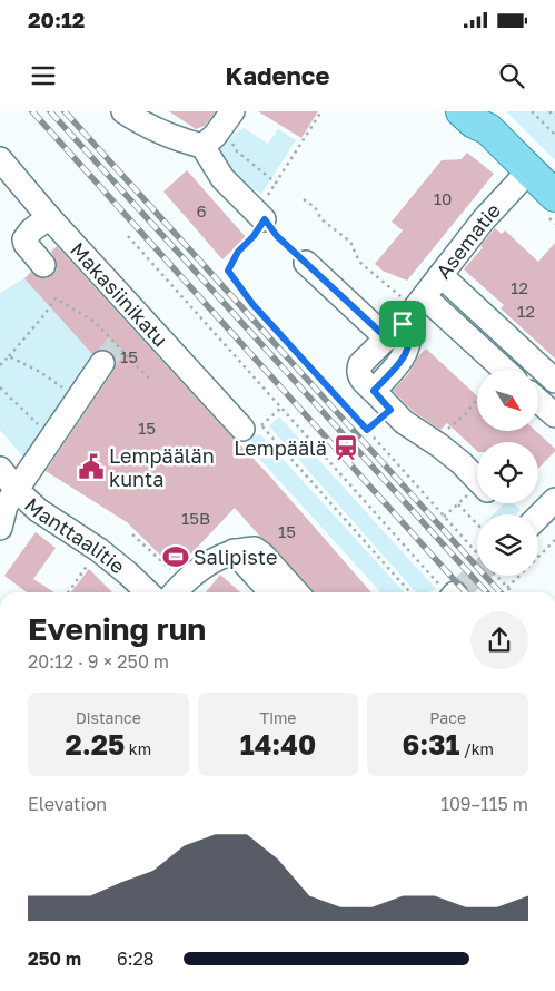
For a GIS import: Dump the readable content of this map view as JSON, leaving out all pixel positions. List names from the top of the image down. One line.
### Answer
{"streets":{"street":["Asematie","Makasiinikatu","Manttaalitie"]},"places":{"station":["Lempäälä"],"public building":["Lempäälän kunta"],"sports":["Salipiste"]},"house_numbers":["10","6","12","12","15","15","15B","15"],"north":"bottom right","page":{"status":"20:12","header":"Kadence","heading":["Evening run","20:12 · 9 × 250 m"],"stats":[["Distance","2.25 km"],["Time","14:40"],["Pace","6:31 /km"]],"chart":["Elevation","109–115 m"],"list":[{"name":"250 m","note":"6:28"}]}}
